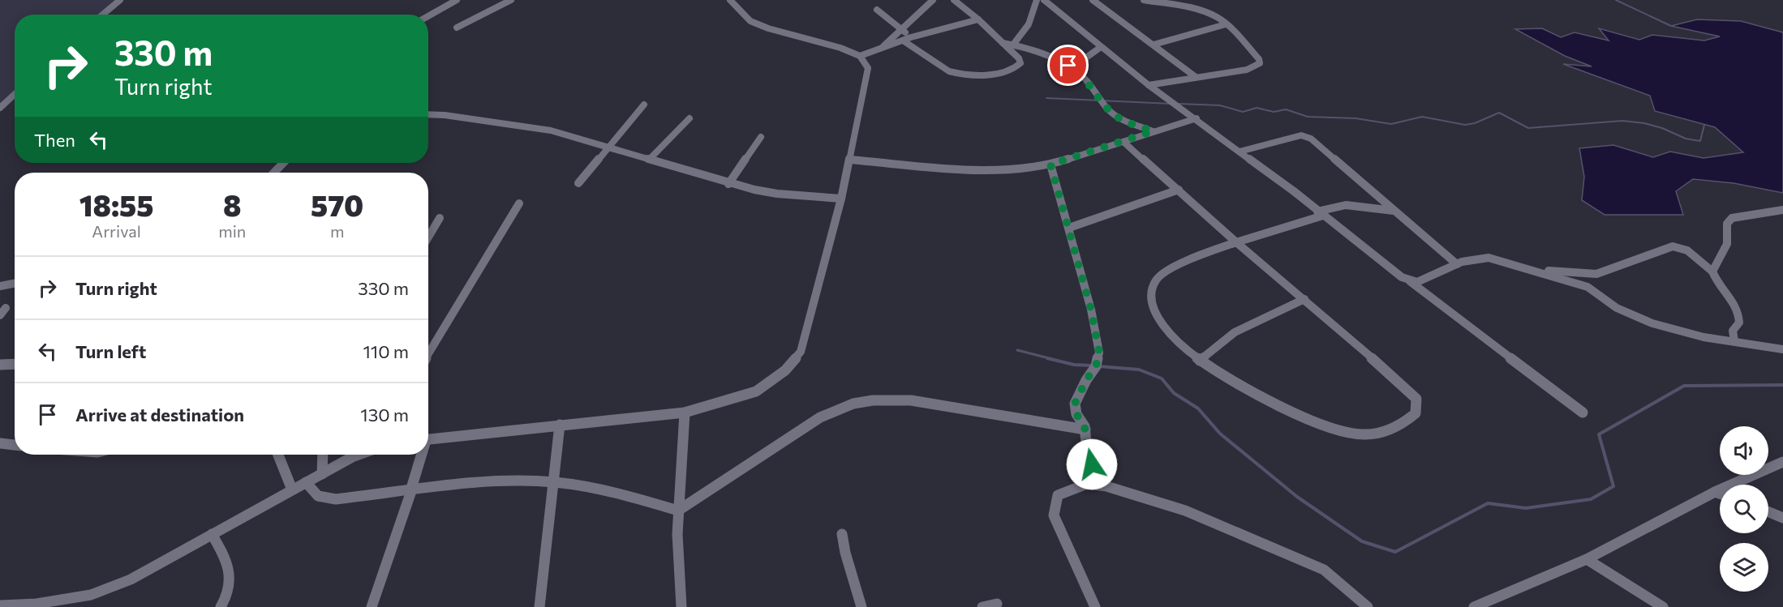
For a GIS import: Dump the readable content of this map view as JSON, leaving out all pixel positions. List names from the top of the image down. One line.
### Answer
{"page":{"turn":["330 m","Turn right"],"then":"Then","eta":["18:55","Arrival","8","min","570","m"],"list":[{"name":"Turn right","value":"330 m"},{"name":"Turn left","value":"110 m"},{"name":"Arrive at destination","value":"130 m"}]}}
